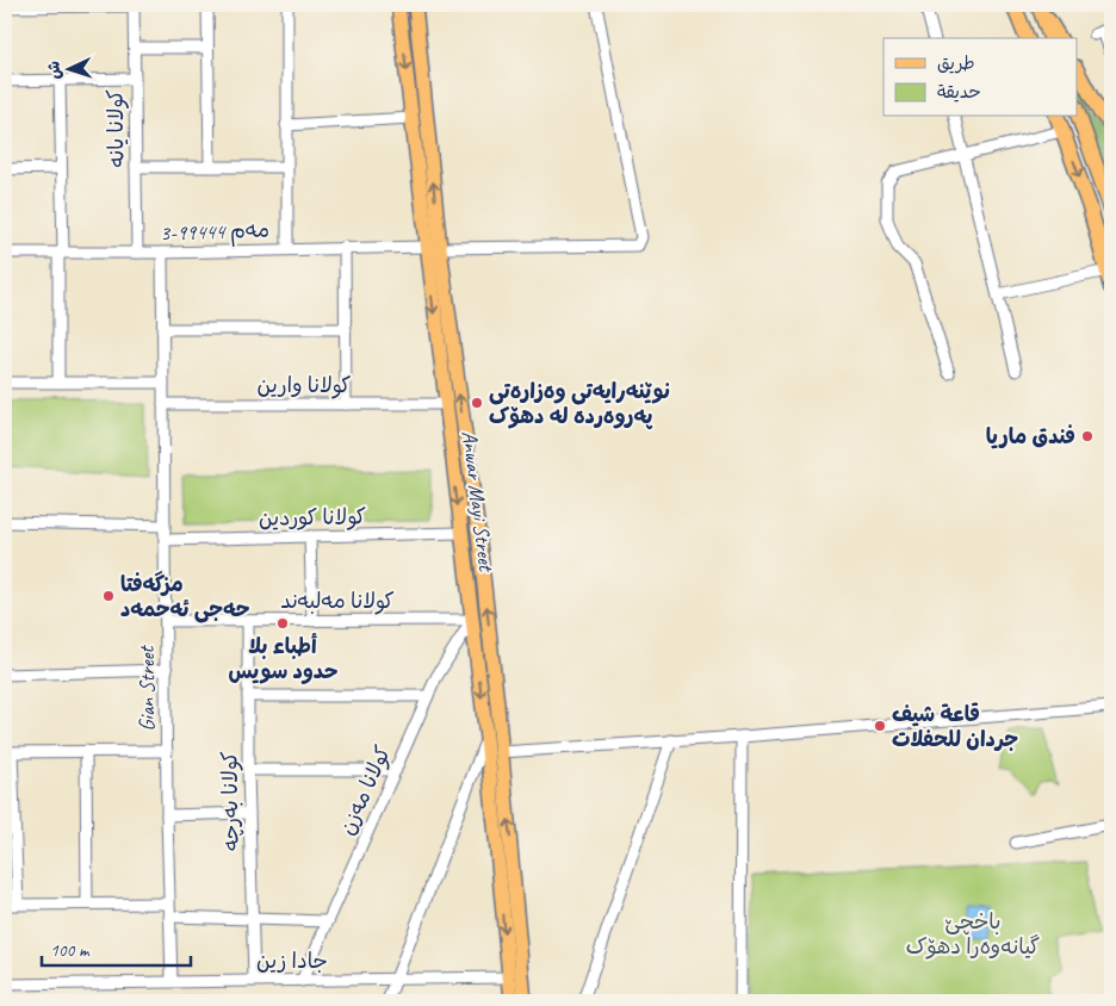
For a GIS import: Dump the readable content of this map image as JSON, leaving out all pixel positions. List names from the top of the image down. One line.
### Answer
{"streets":{"main road":["Anwar Mayi Street"],"street":["کولانا یانه","مەم 99444-3","کولانا وارین","کولانا کوردین","کولانا مەلبەند","Gian Street","کولانا مەزن","کولانا بەرچە","جادا زین"]},"crossings":[["کولانا یانه","مەم 99444-3"],["مەم 99444-3","Anwar Mayi Street"],["مەم 99444-3","Gian Street"],["کولانا وارین","Anwar Mayi Street"],["کولانا وارین","Gian Street"],["Anwar Mayi Street","کولانا کوردین"],["Anwar Mayi Street","کولانا مەلبەند"],["Anwar Mayi Street","کولانا مەزن"],["Anwar Mayi Street","جادا زین"],["کولانا کوردین","Gian Street"],["کولانا مەلبەند","Gian Street"],["کولانا مەلبەند","کولانا مەزن"],["کولانا مەلبەند","کولانا بەرچە"],["Gian Street","جادا زین"],["کولانا مەزن","جادا زین"],["کولانا بەرچە","جادا زین"]],"parks":["باخچێ گیانه‌وه‌را دهۆک"],"places":["نوێنەرایەتی وەزارەتی پەروەردە لە دهۆک","فندق ماريا","مزگەفتا حەجی ئەحمەد","أطباء بلا حدود سويس","قاعة شيف جردان للحفلات"],"legend":["طريق","حديقة"],"scale_bar":"100 m","north":"left"}
